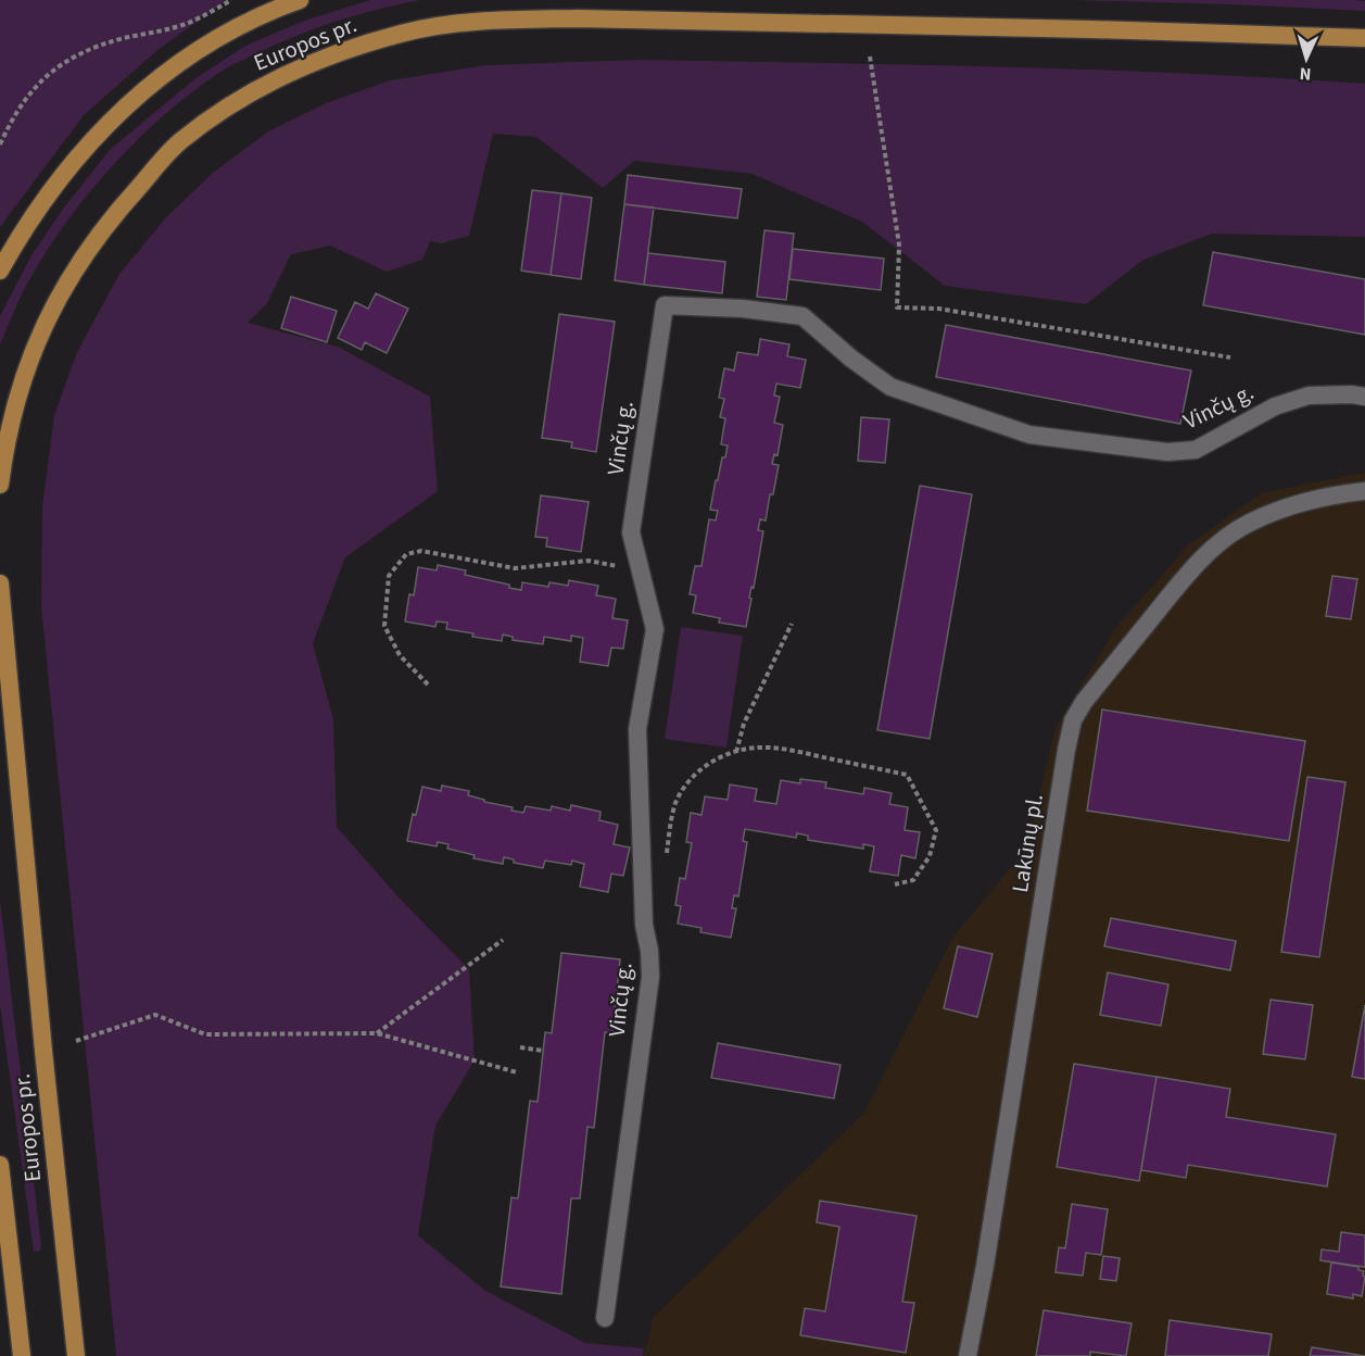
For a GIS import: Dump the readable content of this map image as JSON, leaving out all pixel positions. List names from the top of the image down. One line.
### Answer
{"streets":{"main road":["Europos pr."],"street":["Vinčų g.","Lakūnų pl."]},"north":"bottom"}
